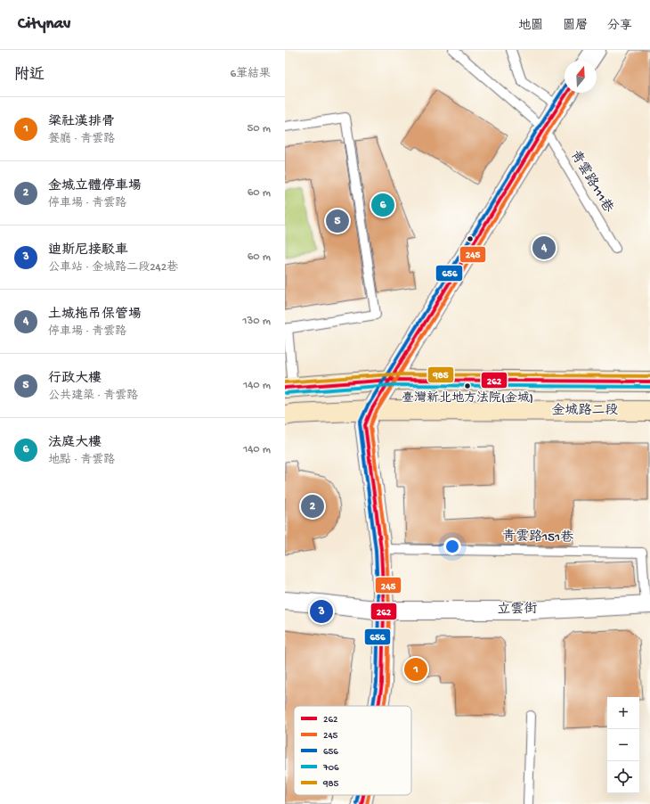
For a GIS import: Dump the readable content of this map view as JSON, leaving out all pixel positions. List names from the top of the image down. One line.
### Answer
{"streets":{"main road":["金城路二段"],"street":["立雲街"],"lane":["青雲路111巷","青雲路151巷"]},"crossings":[["青雲路151巷","立雲街"]],"places":["臺灣新北地方法院(金城)"],"lines":["transit line 656","transit line 262","transit line 245","transit line 985","transit line 706"],"legend":["262","245","656","706","985"],"north":"top","page":{"header":"Citynav","nav":["地圖","圖層","分享"],"heading":["附近","6筆結果"],"list":[{"mark":"1","name":"梁社漢排骨","note":"餐廳 · 青雲路","value":"50 m"},{"mark":"2","name":"金城立體停車場","note":"停車場 · 青雲路","value":"60 m"},{"mark":"3","name":"迪斯尼接駁車","note":"公車站 · 金城路二段242巷","value":"60 m"},{"mark":"4","name":"土城拖吊保管場","note":"停車場 · 青雲路","value":"130 m"},{"mark":"5","name":"行政大樓","note":"公共建築 · 青雲路","value":"140 m"},{"mark":"6","name":"法庭大樓","note":"地點 · 青雲路","value":"140 m"}],"pins":["6","5","4","2","3","1"],"map_buttons":["+","−"]}}
